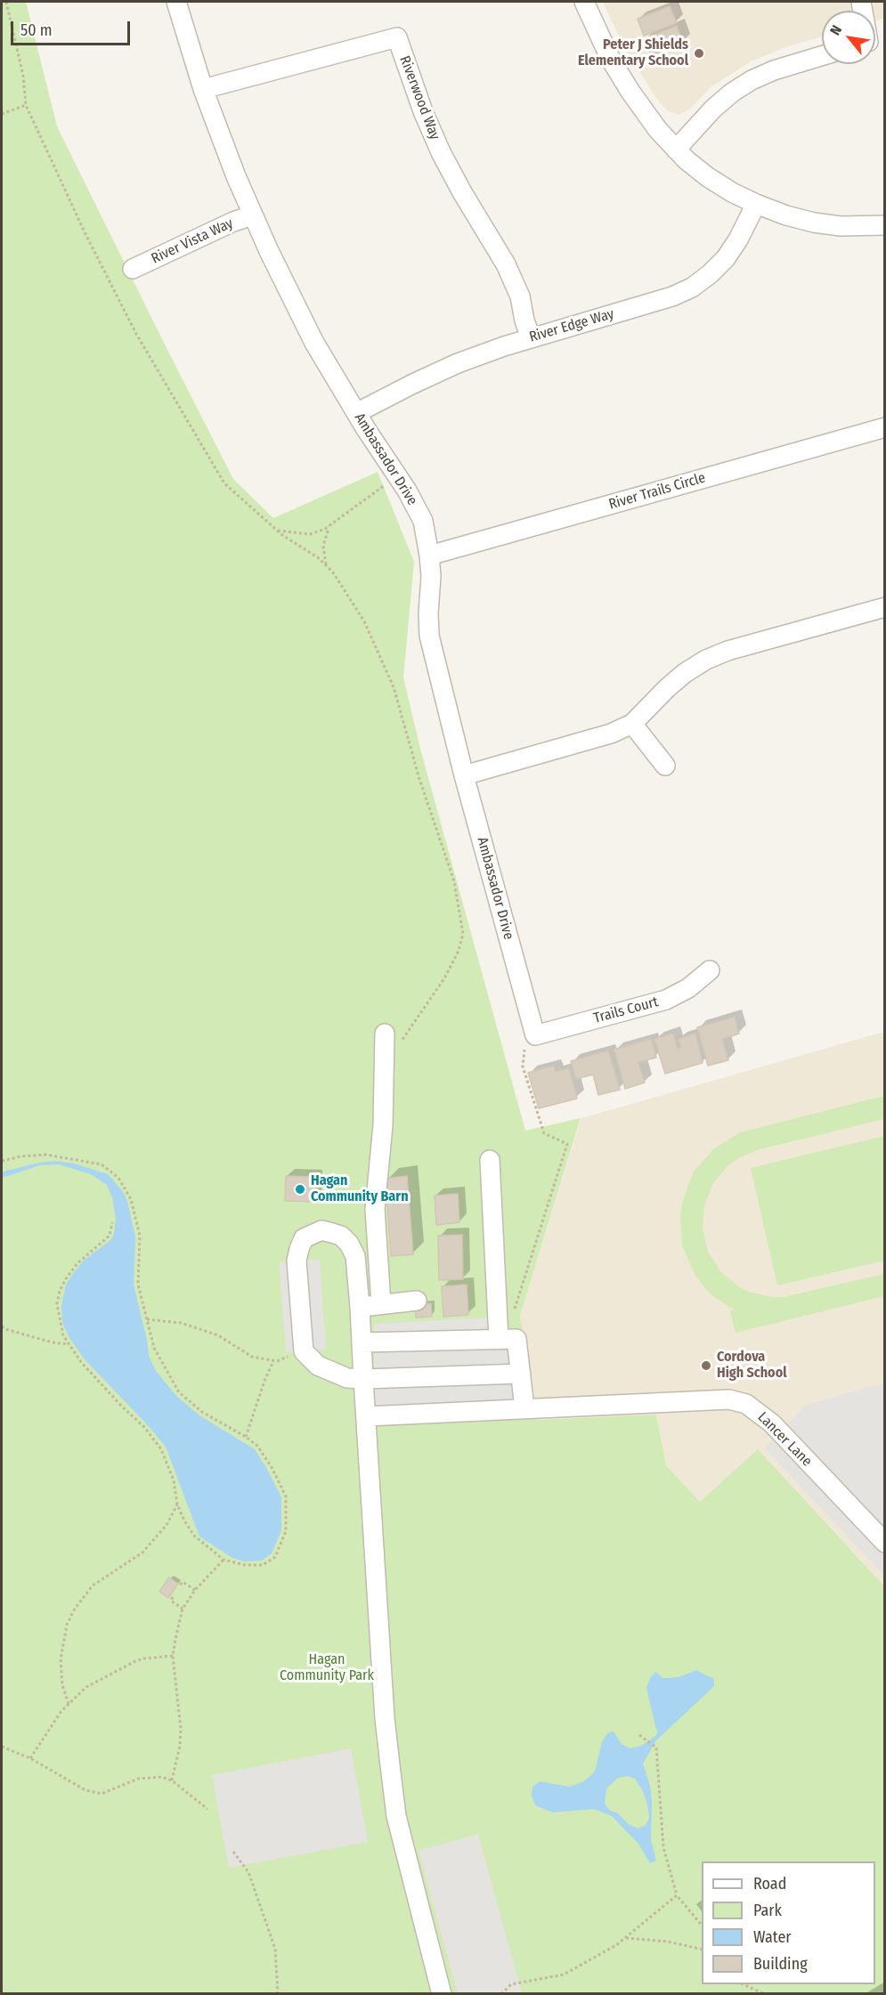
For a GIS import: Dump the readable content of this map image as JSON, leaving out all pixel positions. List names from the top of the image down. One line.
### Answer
{"streets":{"street":["Riverwood Way","River Vista Way","River Edge Way","Ambassador Drive","River Trails Circle","Trails Court","Lancer Lane"]},"crossings":[["Riverwood Way","River Edge Way"],["Riverwood Way","Ambassador Drive"],["River Vista Way","Ambassador Drive"],["River Edge Way","Ambassador Drive"],["Ambassador Drive","River Trails Circle"],["Ambassador Drive","Trails Court"]],"parks":["Hagan Community Park"],"places":["Peter J Shields Elementary School","Hagan Community Barn","Cordova High School"],"legend":["Road","Park","Water","Building"],"scale_bar":"50 m","north":"top left"}
